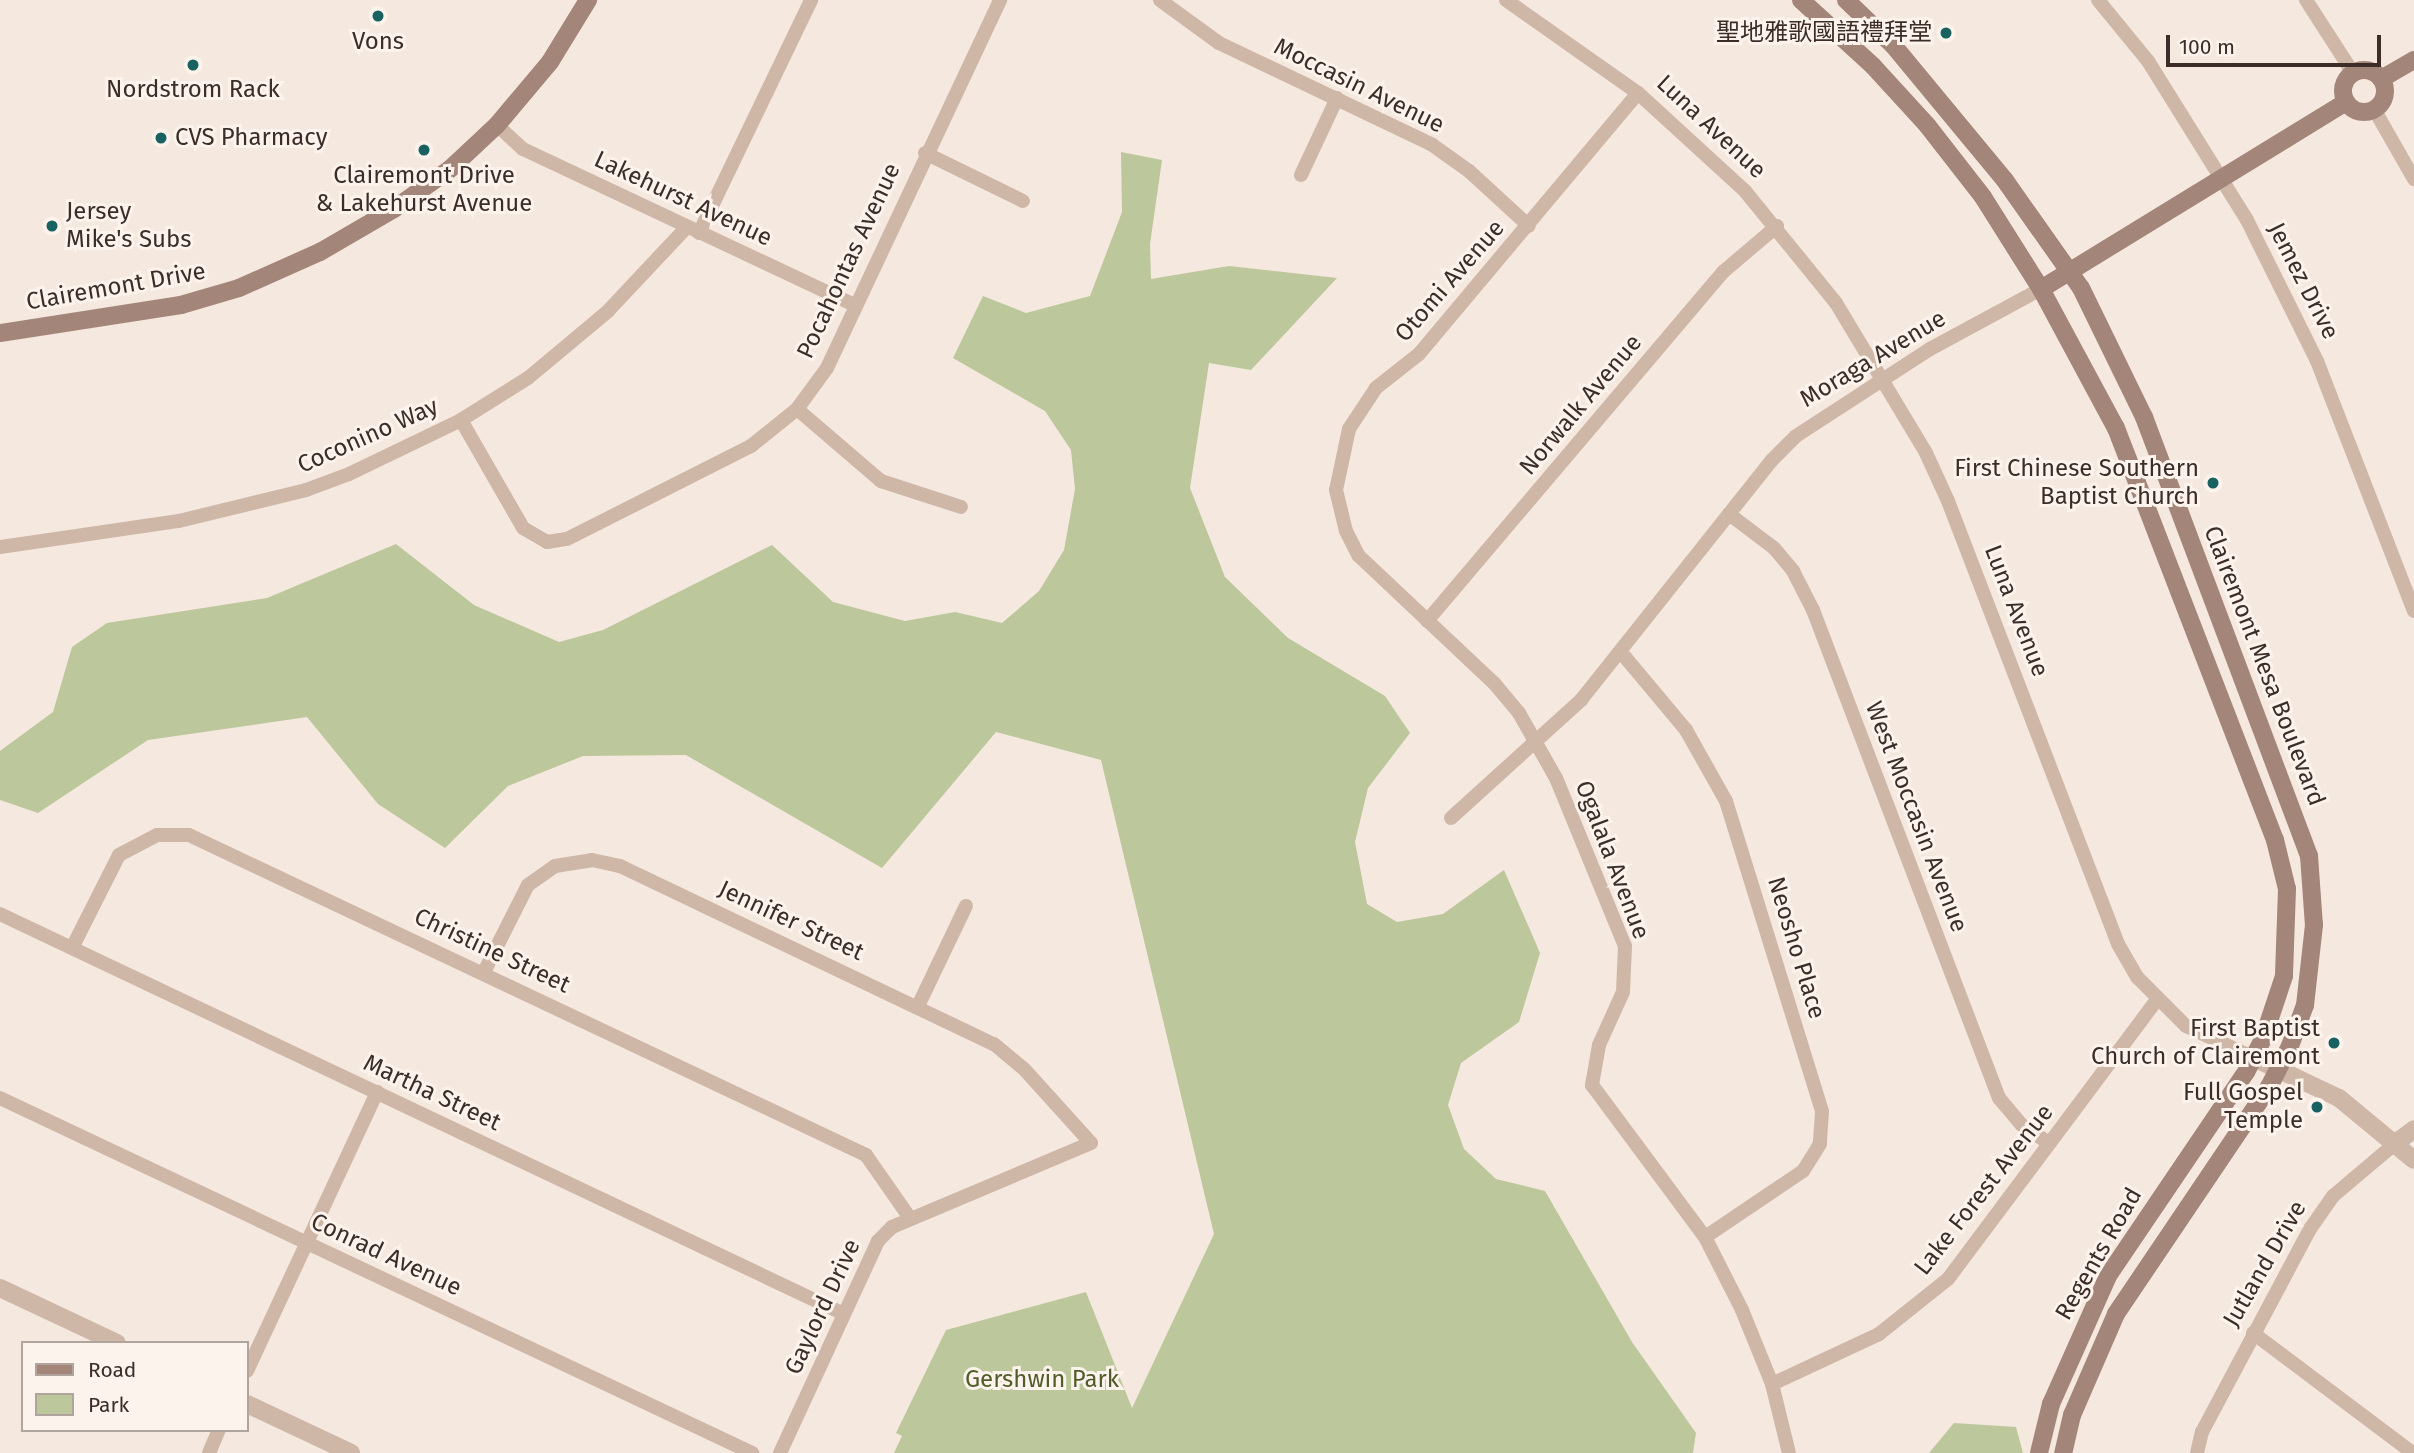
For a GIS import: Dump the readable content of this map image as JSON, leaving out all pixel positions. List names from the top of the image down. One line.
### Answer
{"streets":{"main road":["Clairemont Drive","Moraga Avenue","Clairemont Mesa Boulevard","Regents Road"],"street":["Moccasin Avenue","Luna Avenue","Lakehurst Avenue","Pocahontas Avenue","Otomi Avenue","Jemez Drive","Norwalk Avenue","Coconino Way","West Moccasin Avenue","Ogalala Avenue","Jennifer Street","Neosho Place","Christine Street","Martha Street","Lake Forest Avenue","Conrad Avenue","Jutland Drive","Gaylord Drive"]},"crossings":[["Moccasin Avenue","Otomi Avenue"],["Luna Avenue","Otomi Avenue"],["Luna Avenue","Moraga Avenue"],["Luna Avenue","Norwalk Avenue"],["Luna Avenue","Clairemont Mesa Boulevard"],["Luna Avenue","Lake Forest Avenue"],["Luna Avenue","Regents Road"],["Luna Avenue","Jutland Drive"],["Lakehurst Avenue","Pocahontas Avenue"],["Lakehurst Avenue","Clairemont Drive"],["Lakehurst Avenue","Coconino Way"],["Pocahontas Avenue","Coconino Way"],["Otomi Avenue","Ogalala Avenue"],["Jemez Drive","Moraga Avenue"],["Moraga Avenue","Clairemont Mesa Boulevard"],["Moraga Avenue","West Moccasin Avenue"],["Moraga Avenue","Ogalala Avenue"],["Moraga Avenue","Neosho Place"],["Norwalk Avenue","Ogalala Avenue"],["Clairemont Mesa Boulevard","Regents Road"],["West Moccasin Avenue","Lake Forest Avenue"],["Ogalala Avenue","Neosho Place"],["Ogalala Avenue","Lake Forest Avenue"],["Jennifer Street","Christine Street"],["Jennifer Street","Gaylord Drive"],["Christine Street","Martha Street"],["Christine Street","Gaylord Drive"],["Martha Street","Gaylord Drive"]],"parks":["Gershwin Park"],"places":["Vons","聖地雅歌國語禮拜堂","Nordstrom Rack","CVS Pharmacy","Clairemont Drive & Lakehurst Avenue","Jersey Mike's Subs","First Chinese Southern Baptist Church","First Baptist Church of Clairemont","Full Gospel Temple"],"legend":["Road","Park"],"scale_bar":"100 m"}
